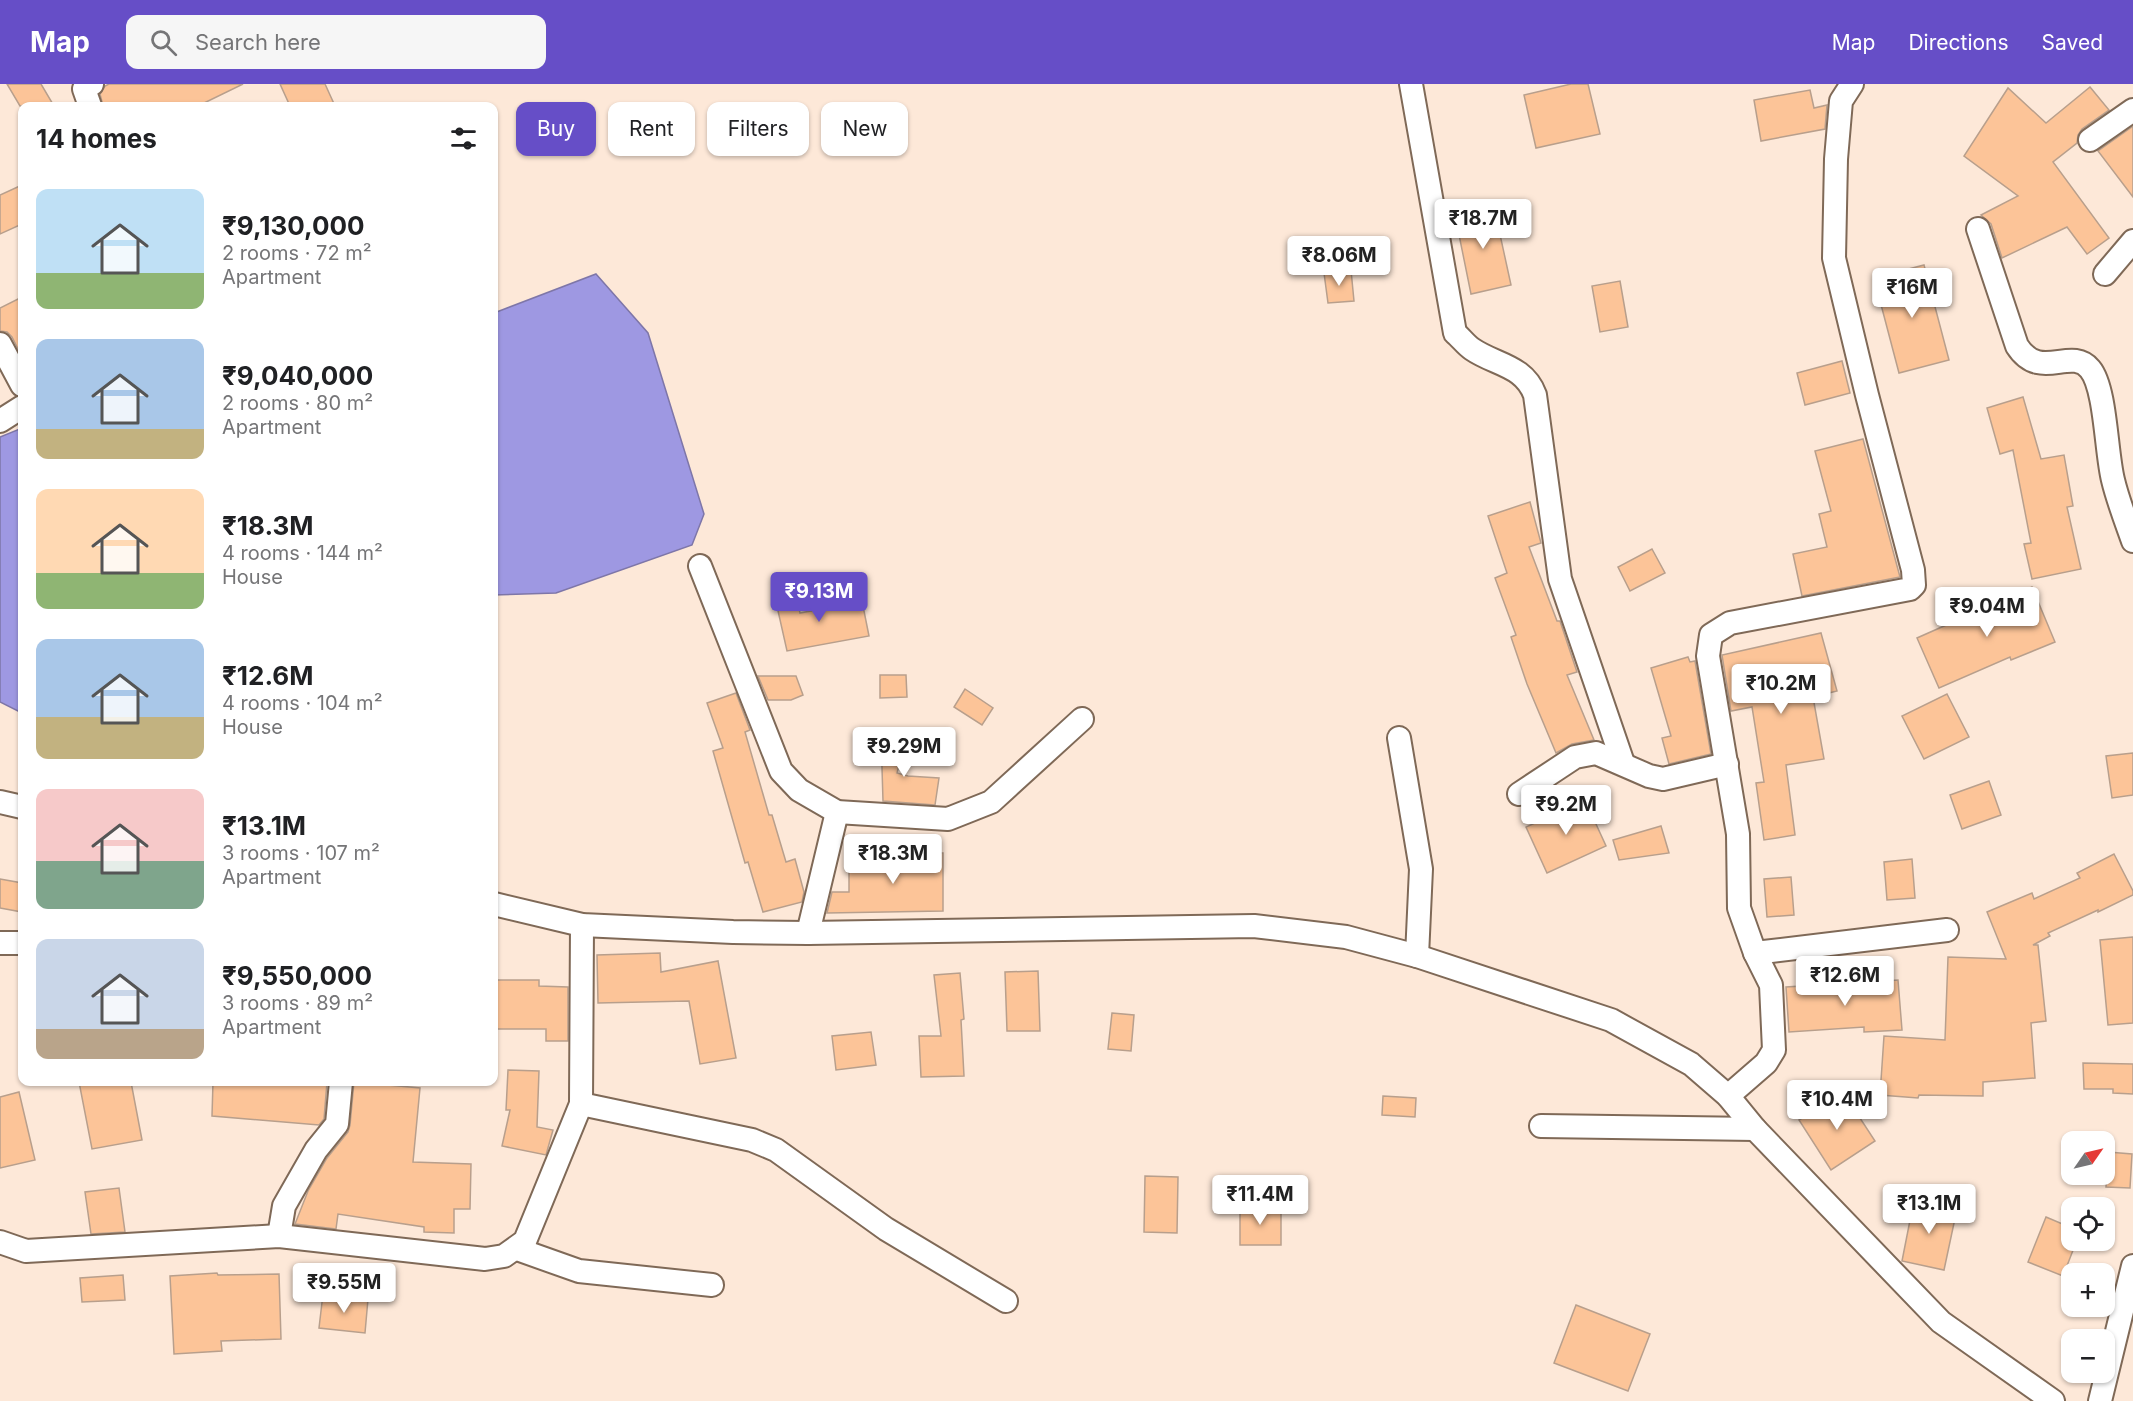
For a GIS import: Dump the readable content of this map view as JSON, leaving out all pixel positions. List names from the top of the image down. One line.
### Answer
{"north":"top right","page":{"header":"Map","search":"Search here","nav":["Map","Directions","Saved"],"chip":["Buy","Rent","Filters","New"],"heading":"14 homes","list":[{"name":"₹9,130,000","note":"2 rooms · 72 m² · Apartment"},{"name":"₹9,040,000","note":"2 rooms · 80 m² · Apartment"},{"name":"₹18.3M","note":"4 rooms · 144 m² · House"},{"name":"₹12.6M","note":"4 rooms · 104 m² · House"},{"name":"₹13.1M","note":"3 rooms · 107 m² · Apartment"},{"name":"₹9,550,000","note":"3 rooms · 89 m² · Apartment"}],"price":["₹18.7M","₹8.06M","₹16M","₹9.13M","₹9.04M","₹10.2M","₹9.29M","₹9.2M","₹18.3M","₹12.6M","₹10.4M","₹11.4M","₹13.1M","₹9.55M"],"map_buttons":["+","−"]}}
